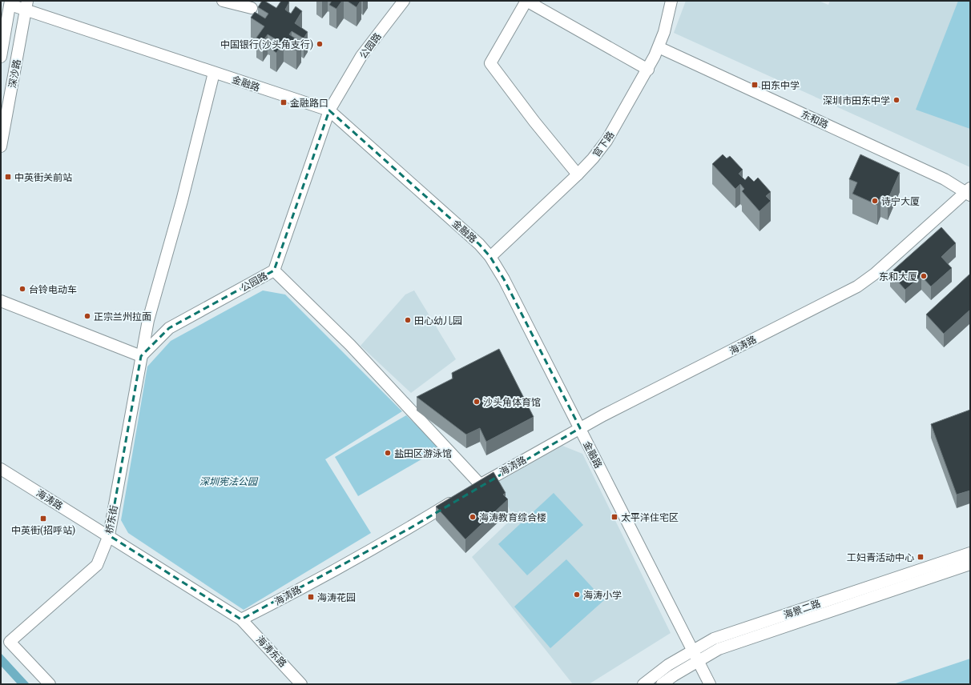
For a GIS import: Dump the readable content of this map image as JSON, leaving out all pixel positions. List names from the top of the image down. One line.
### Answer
{"streets":{"street":["公园路","深沙路","金融路","东和路","官下路","海涛路","桥东街","海景二路","海涛东路"]},"crossings":[["公园路","金融路"],["公园路","桥东街"],["深沙路","金融路"],["金融路","官下路"],["金融路","海涛路"],["金融路","桥东街"],["金融路","海景二路"],["东和路","官下路"],["东和路","海涛路"],["海涛路","桥东街"],["海涛路","海涛东路"]],"parks":["深圳宪法公园"],"places":{"other":["中国银行(沙头角支行)","深圳市田东中学","诗宁大厦","东和大厦","台铃电动车","正宗兰州拉面","田心幼儿园","沙头角体育馆","盐田区游泳馆","海涛教育综合楼","海涛小学"],"transit":["田东中学","金融路口","中英街关前站","太平洋住宅区","中英街(招呼站)","工妇青活动中心","海涛花园"]}}
